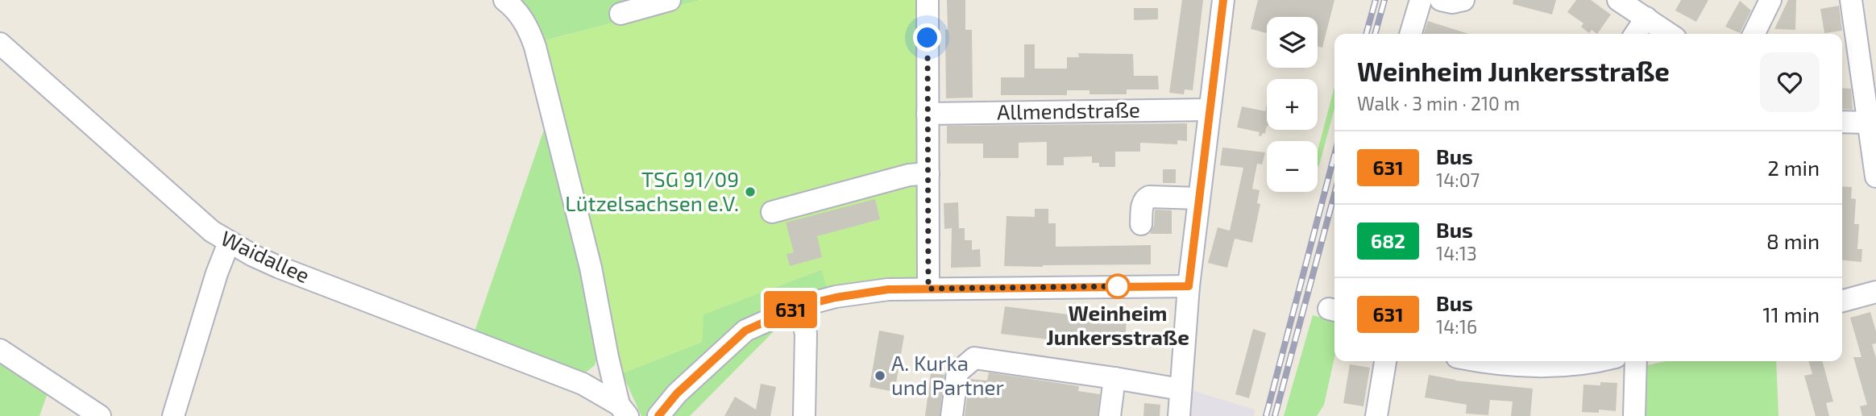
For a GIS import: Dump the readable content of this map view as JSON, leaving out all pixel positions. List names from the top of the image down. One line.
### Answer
{"streets":{"street":["Allmendstraße","Waidallee"]},"places":["TSG 91/09 Lützelsachsen e.V.","Weinheim Junkersstraße","A. Kurka und Partner"],"lines":["bus line 631"],"page":{"on_map":"631","map_buttons":["+","−"],"heading":["Weinheim Junkersstraße","Walk · 3 min · 210 m"],"list":[{"mark":"631","name":"Bus","note":"14:07","value":"2 min"},{"mark":"682","name":"Bus","note":"14:13","value":"8 min"},{"mark":"631","name":"Bus","note":"14:16","value":"11 min"}]}}
